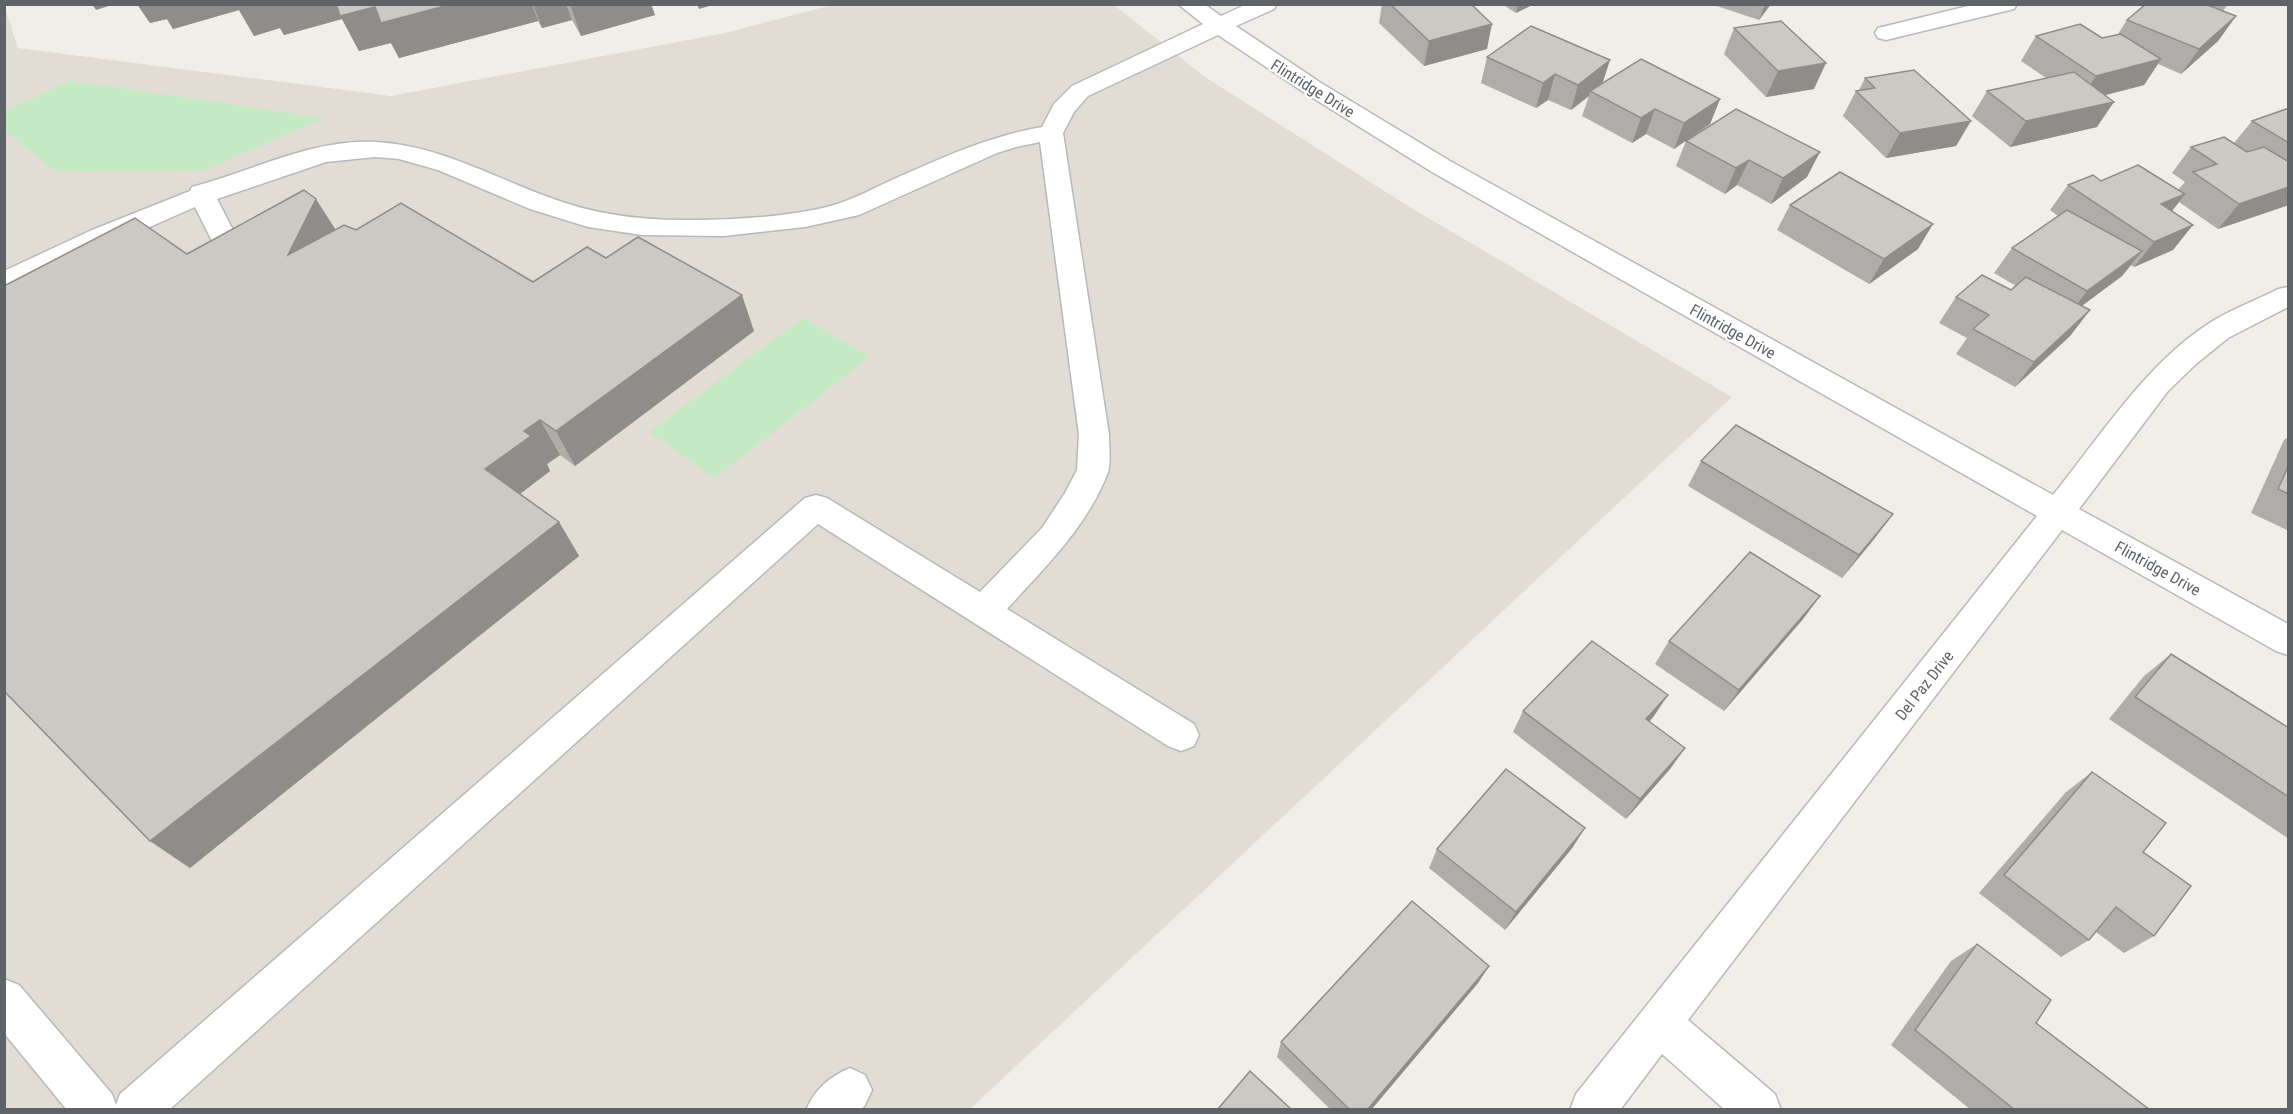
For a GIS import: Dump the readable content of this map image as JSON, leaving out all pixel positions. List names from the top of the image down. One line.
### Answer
{"streets":{"street":["Flintridge Drive","Del Paz Drive"]},"crossings":[["Flintridge Drive","Del Paz Drive"]]}
